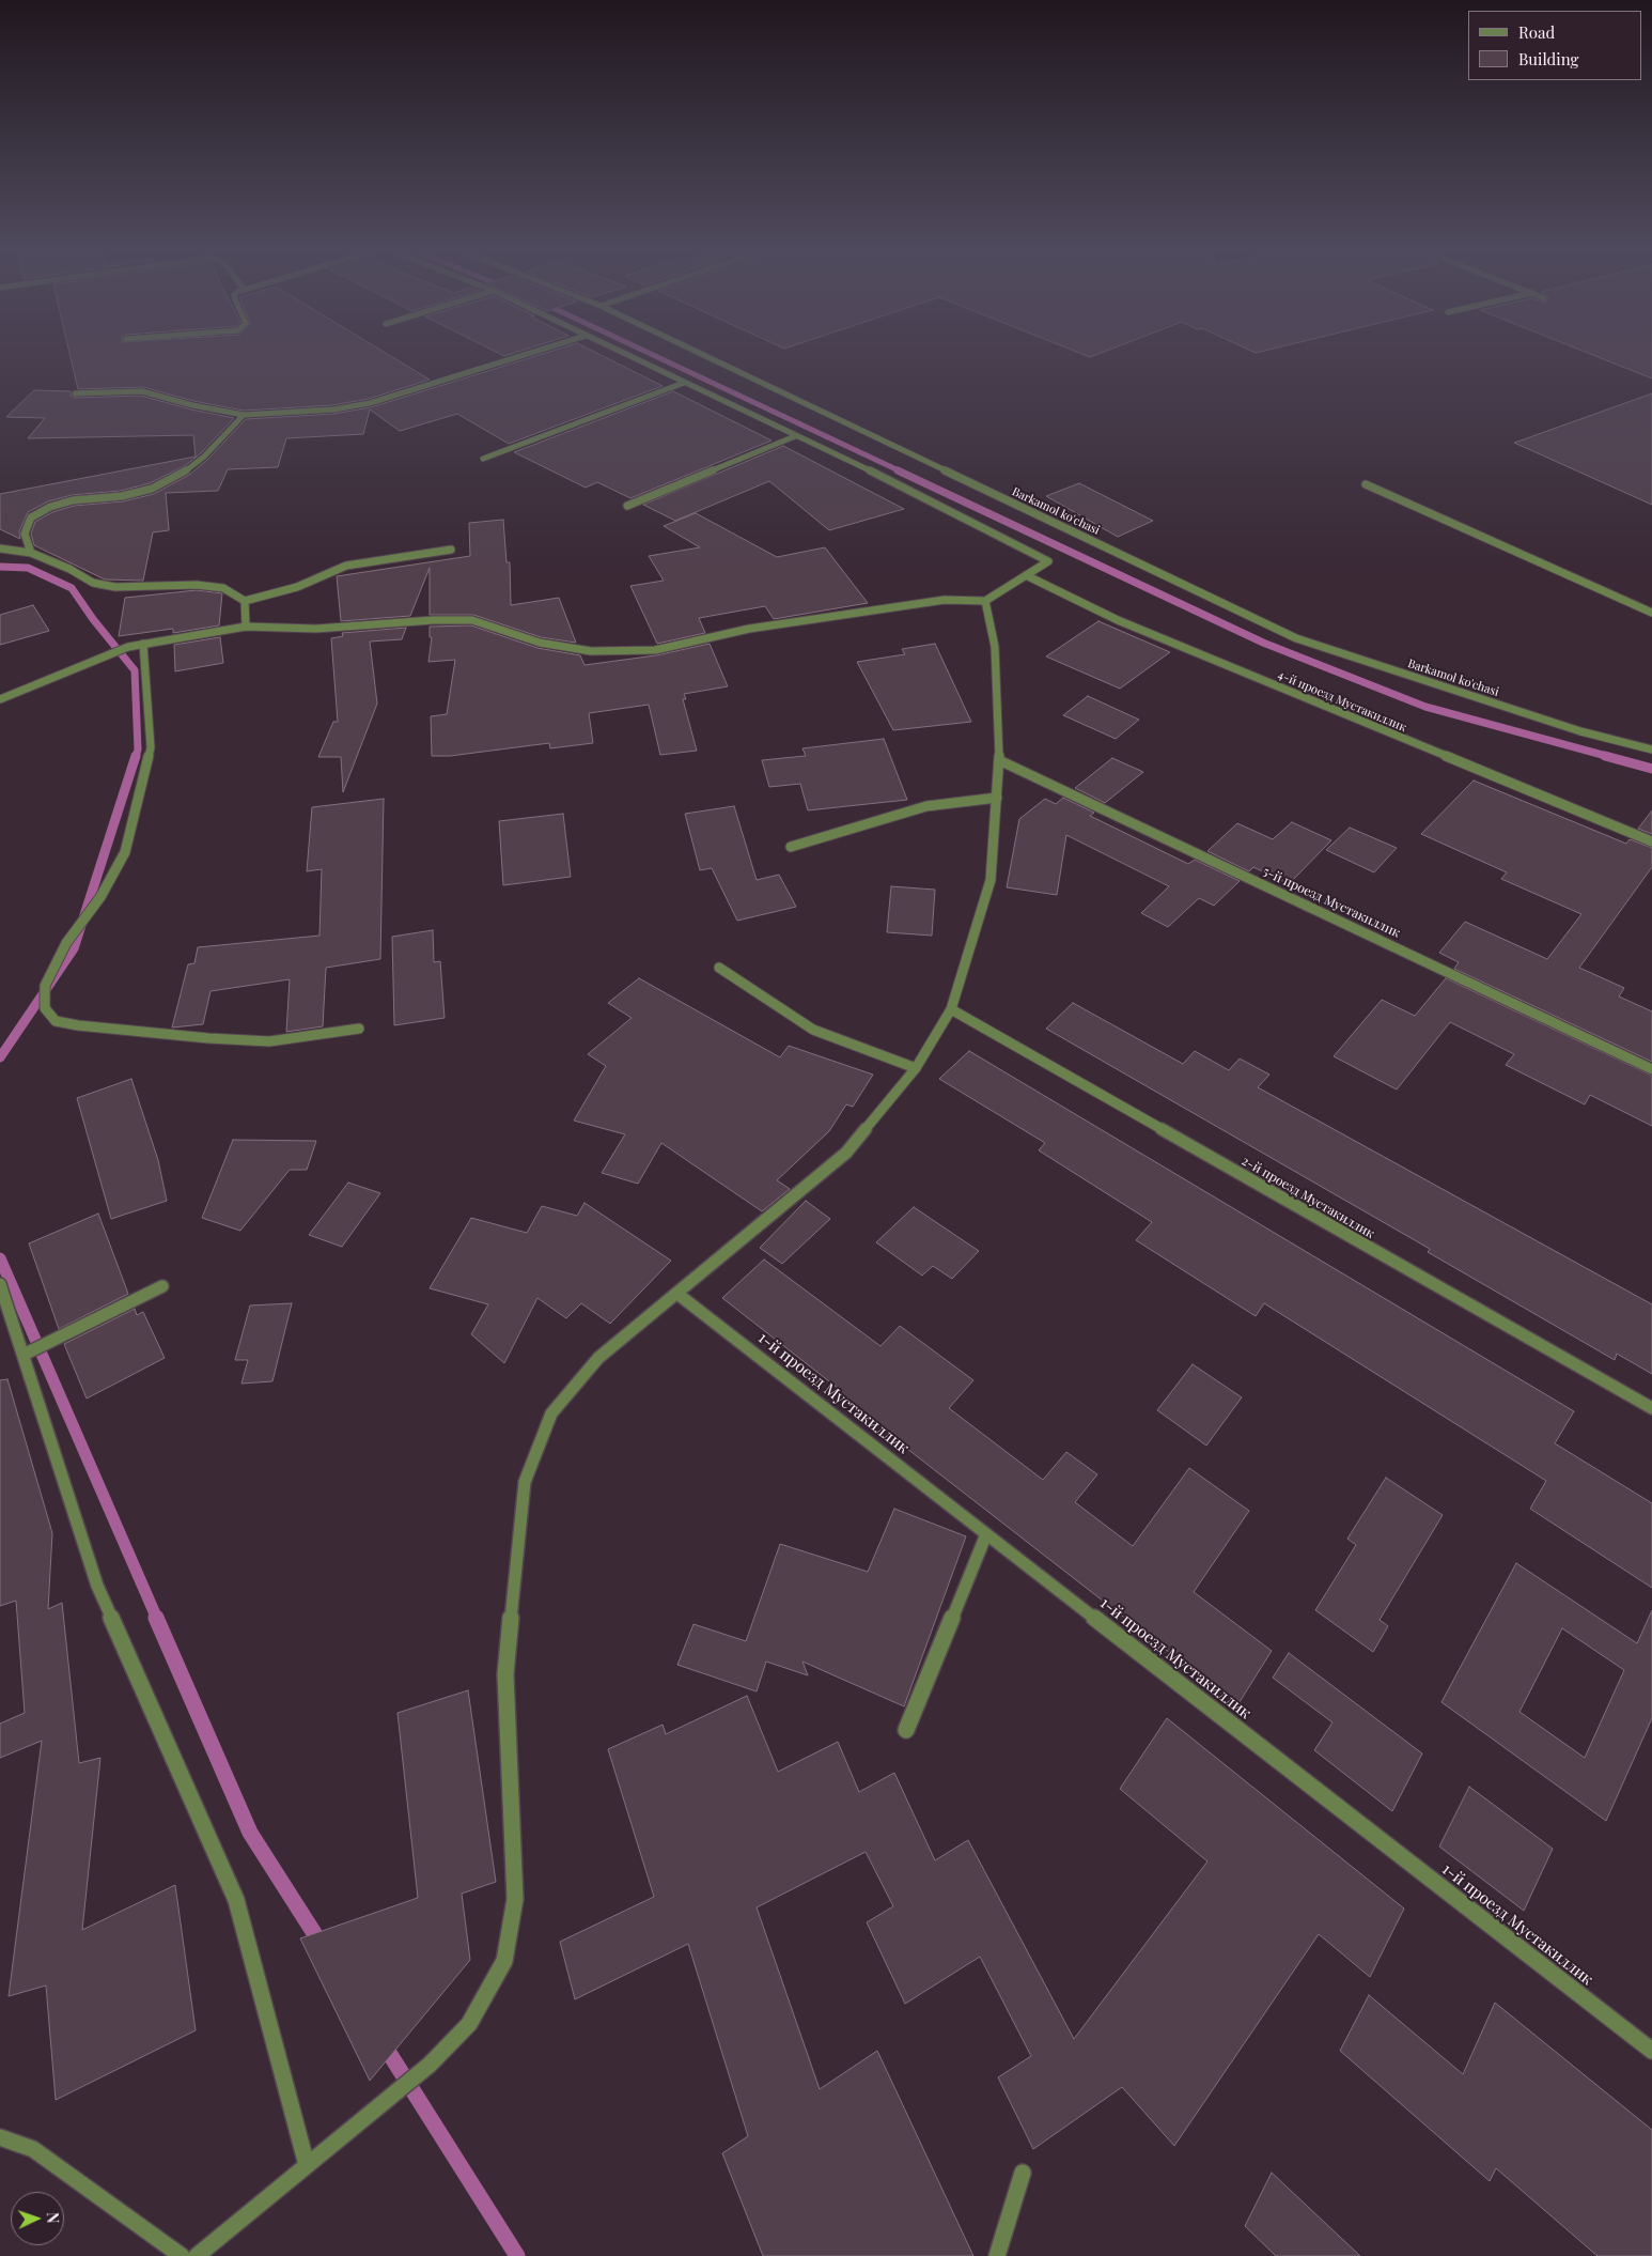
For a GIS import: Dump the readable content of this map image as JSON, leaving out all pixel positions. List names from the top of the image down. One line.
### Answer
{"streets":{"street":["Barkamol ko'chasi","4-й проезд Мустакиллик","5-й проезд Мустакиллик","2-й проезд Мустакиллик","1-й проезд Мустакиллик"]},"legend":["Road","Building"],"north":"right"}
